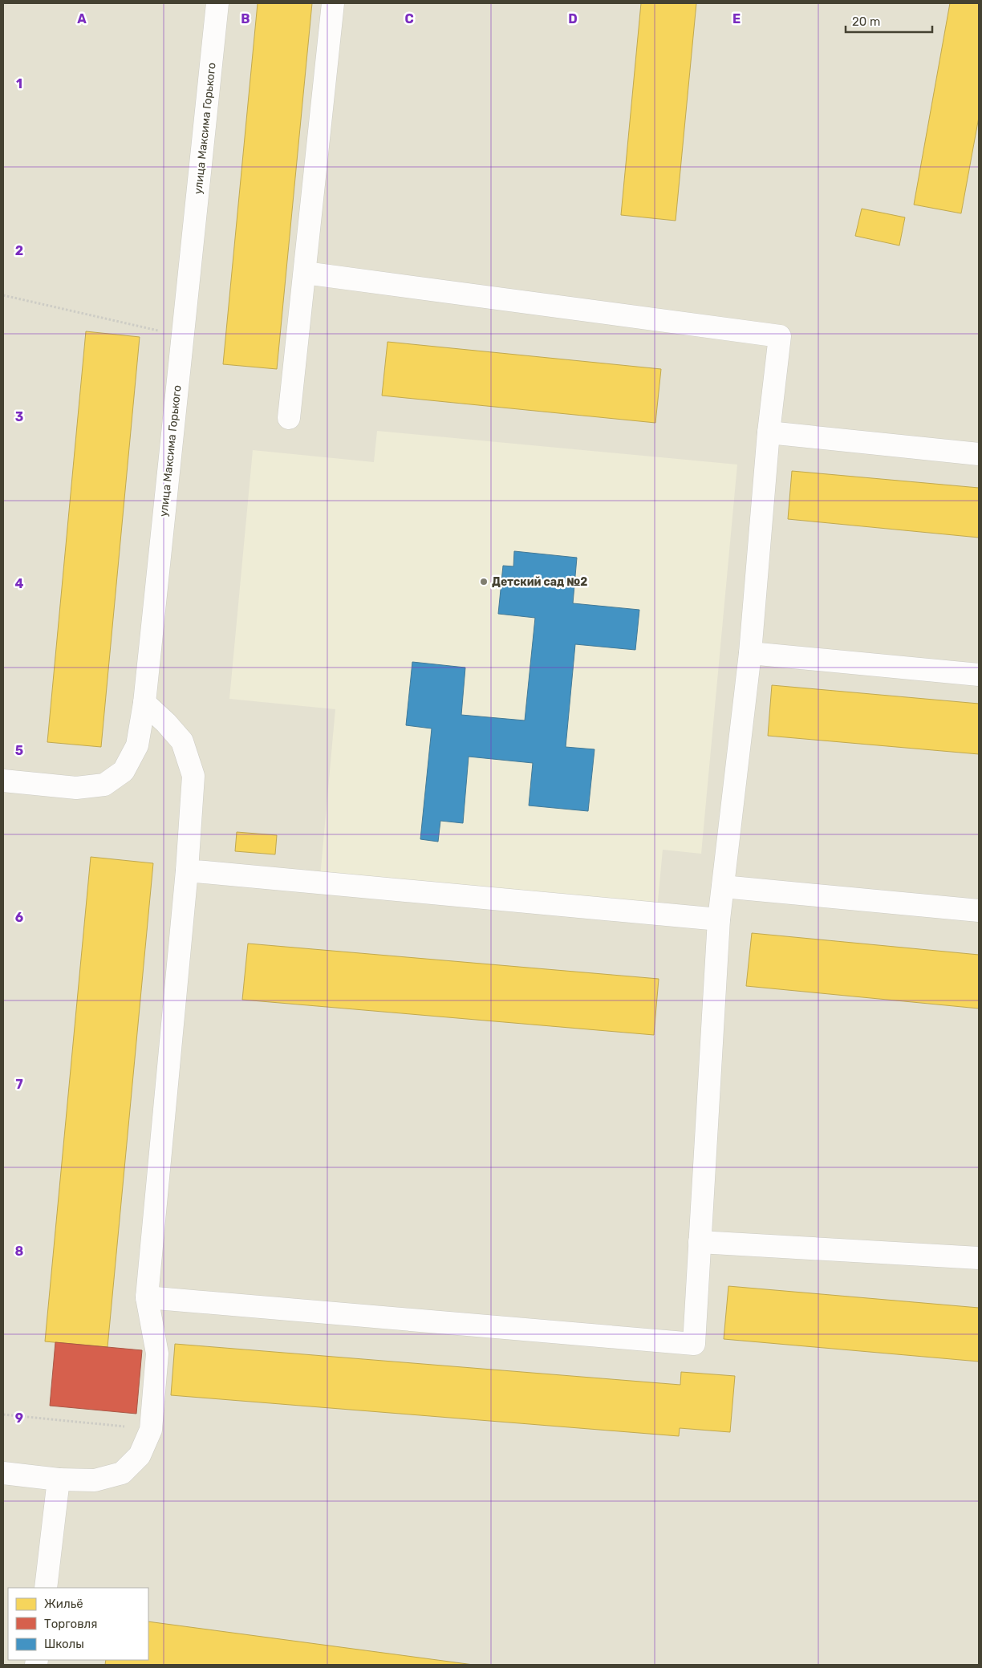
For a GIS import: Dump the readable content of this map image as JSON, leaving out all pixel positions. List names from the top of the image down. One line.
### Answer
{"streets":{"street":["улица Максима Горького"]},"places":["Детский сад №2"],"legend":["Жильё","Торговля","Школы"],"scale_bar":"20 m","grid":{"columns":["A","B","C","D","E"],"rows":["1","2","3","4","5","6","7","8","9"]}}
